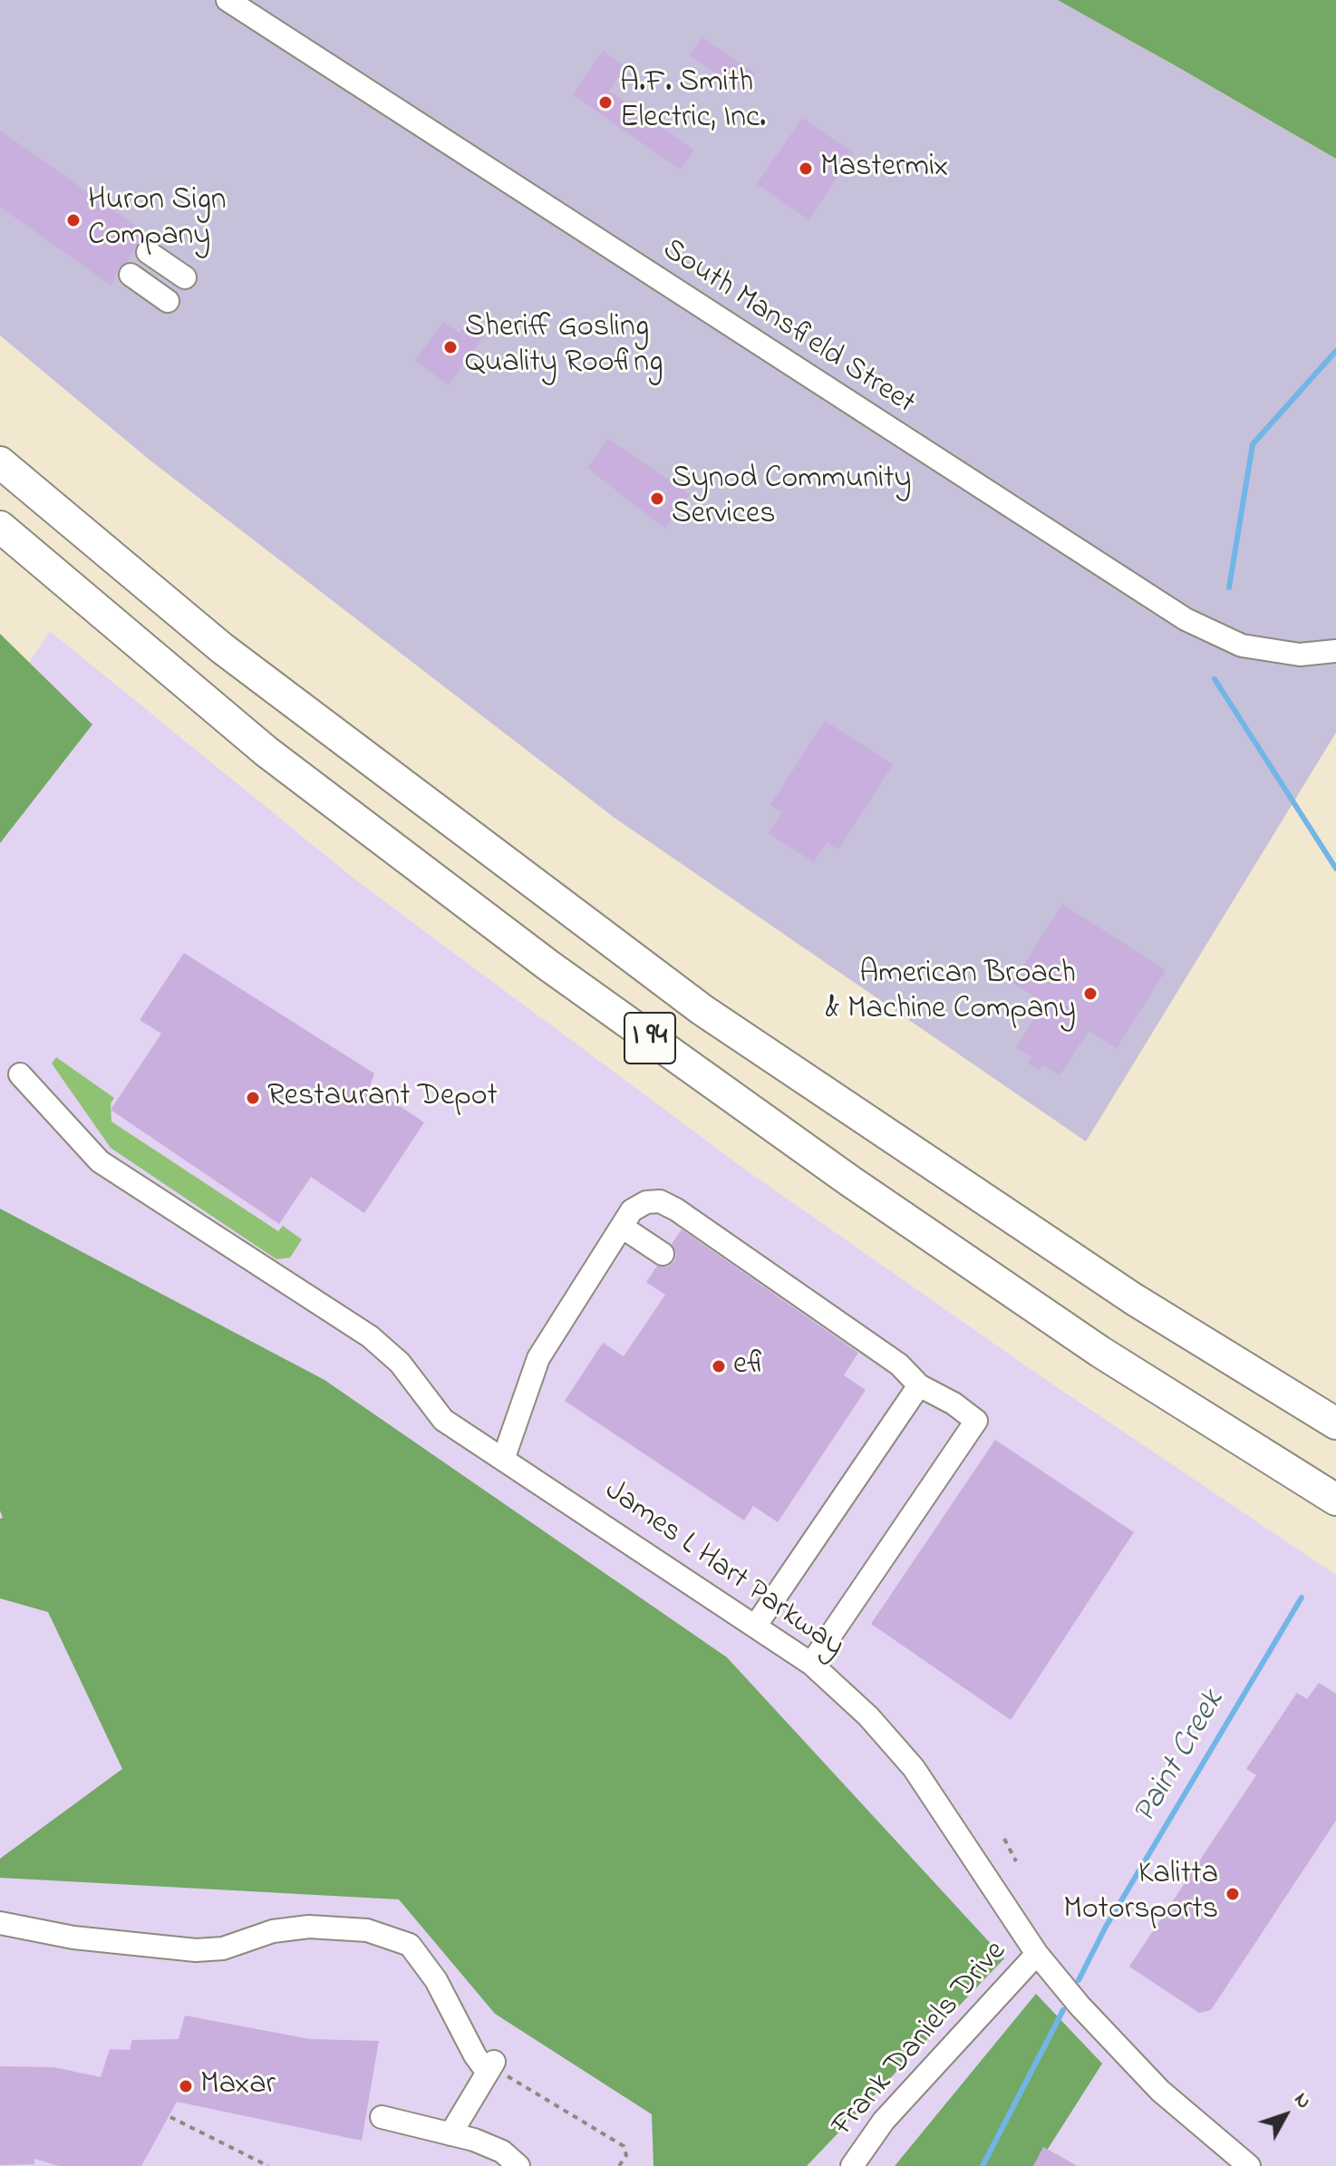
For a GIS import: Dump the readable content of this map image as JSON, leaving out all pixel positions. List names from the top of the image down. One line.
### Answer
{"streets":{"highway":["I 94"],"street":["South Mansfield Street","James L Hart Parkway","Frank Daniels Drive"]},"crossings":[["James L Hart Parkway","Frank Daniels Drive"]],"water":["Paint Creek"],"places":["A.F. Smith Electric, Inc.","Mastermix","Huron Sign Company","Sheriff Gosling Quality Roofing","Synod Community Services","American Broach & Machine Company","Restaurant Depot","efi","Kalitta Motorsports","Maxar"],"north":"top right"}
